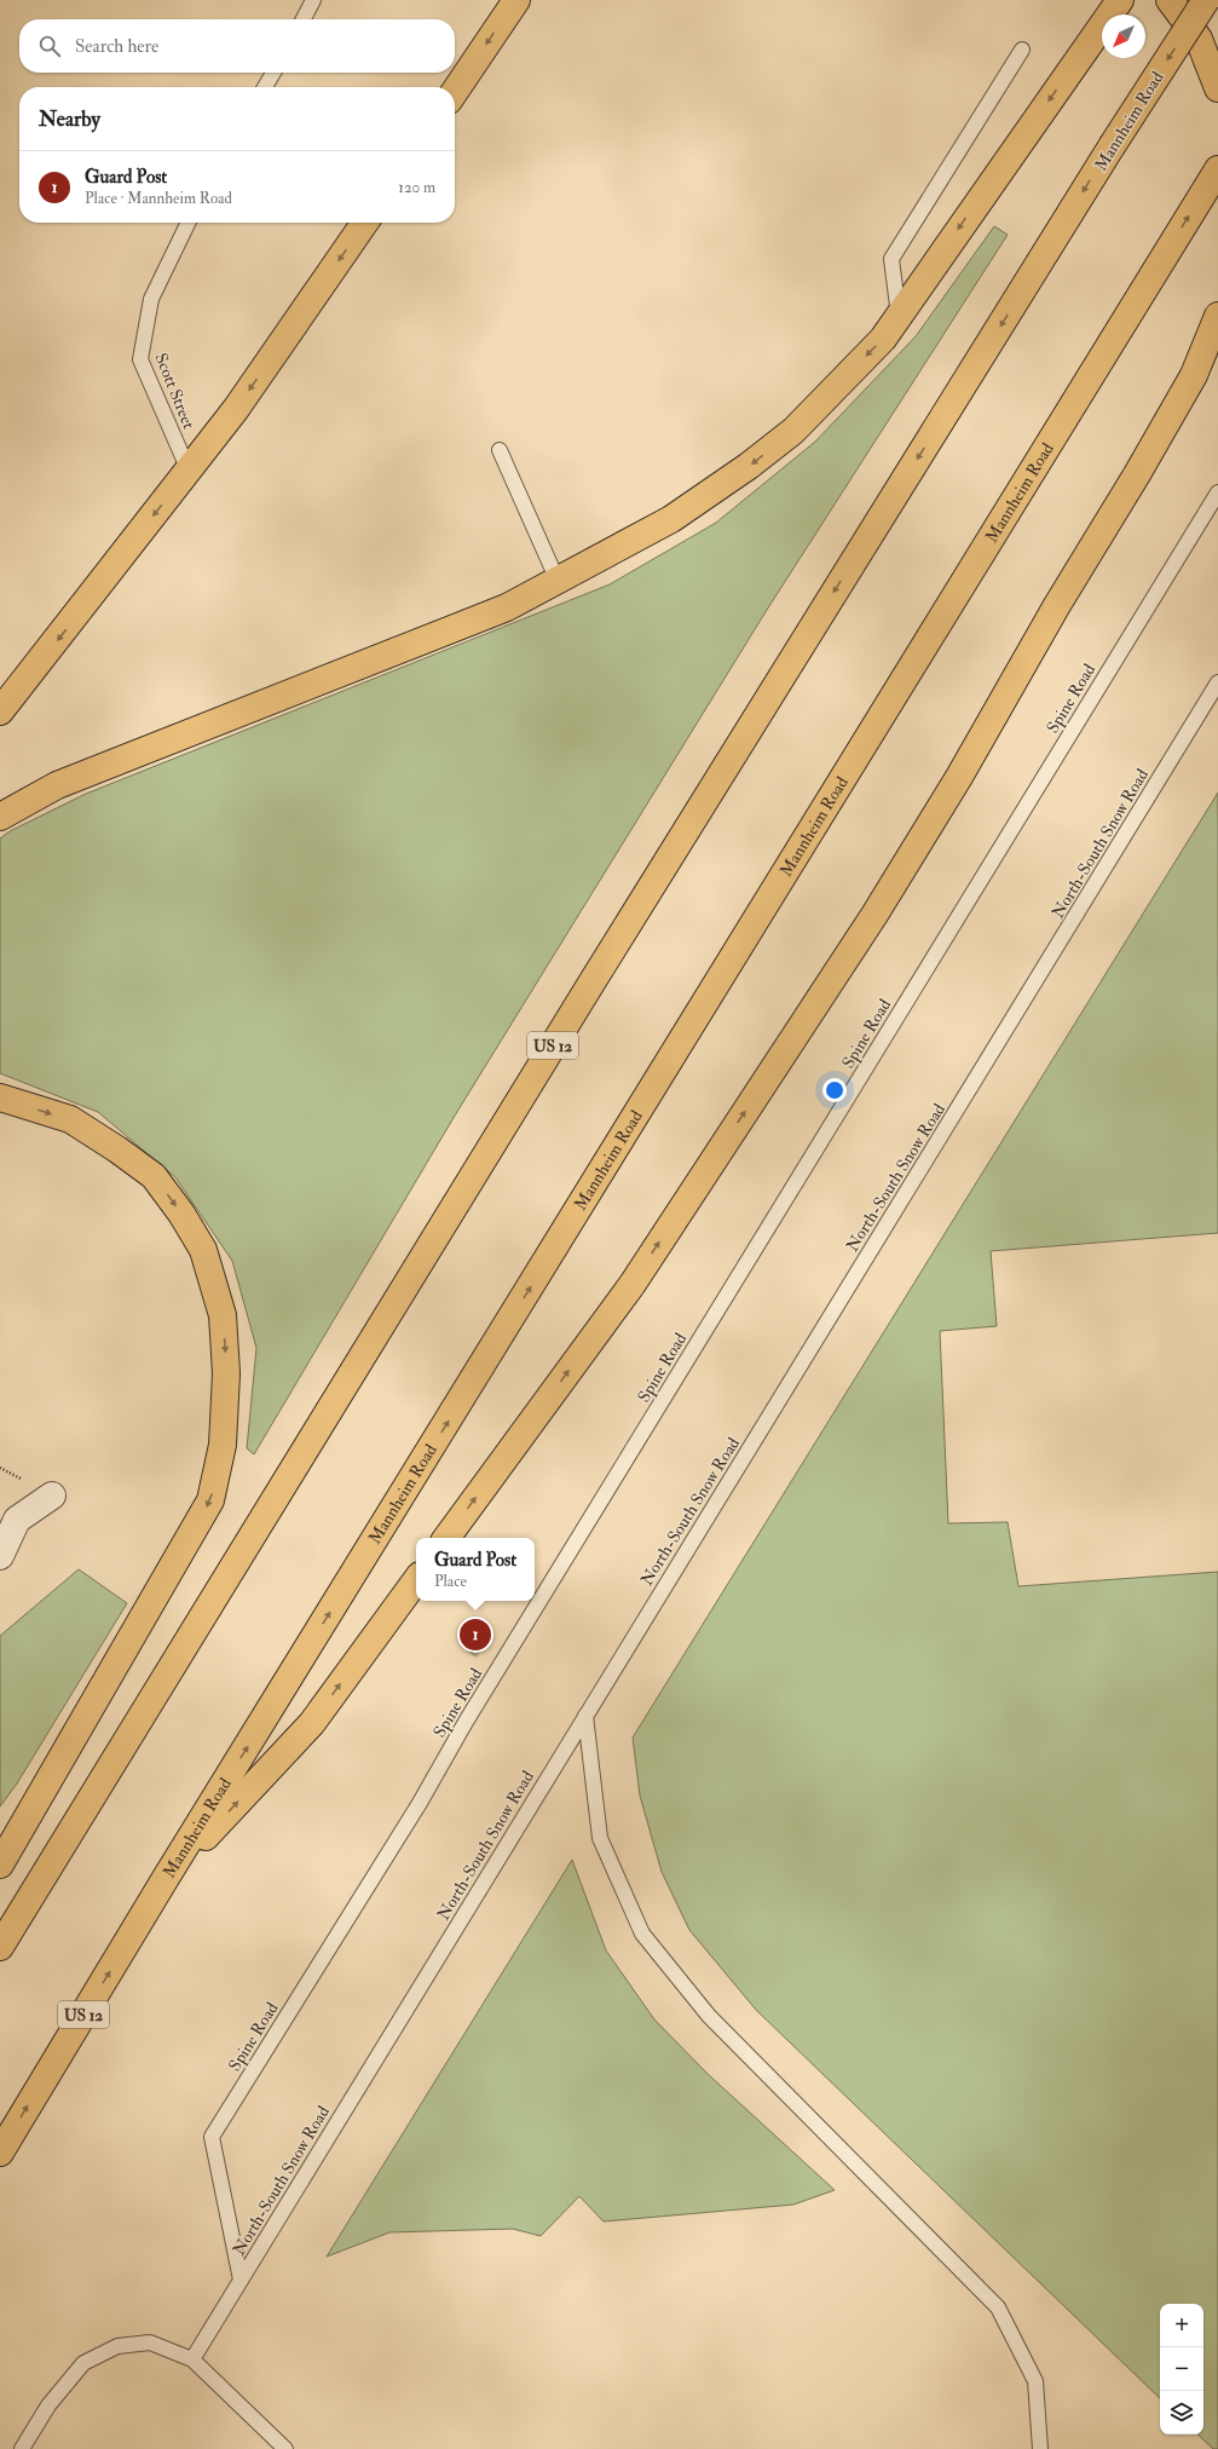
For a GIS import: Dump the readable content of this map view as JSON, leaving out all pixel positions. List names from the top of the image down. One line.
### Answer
{"streets":{"main road":["Mannheim Road","US 12"],"lane":["Scott Street","Spine Road","North-South Snow Road"]},"crossings":[["Spine Road","North-South Snow Road"]],"north":"bottom left","page":{"search":"Search here","heading":"Nearby","list":[{"mark":"1","name":"Guard Post","note":"Place · Mannheim Road","value":"120 m"}],"popup":["Guard Post","Place"],"pins":"1","map_buttons":["+","−"]}}
